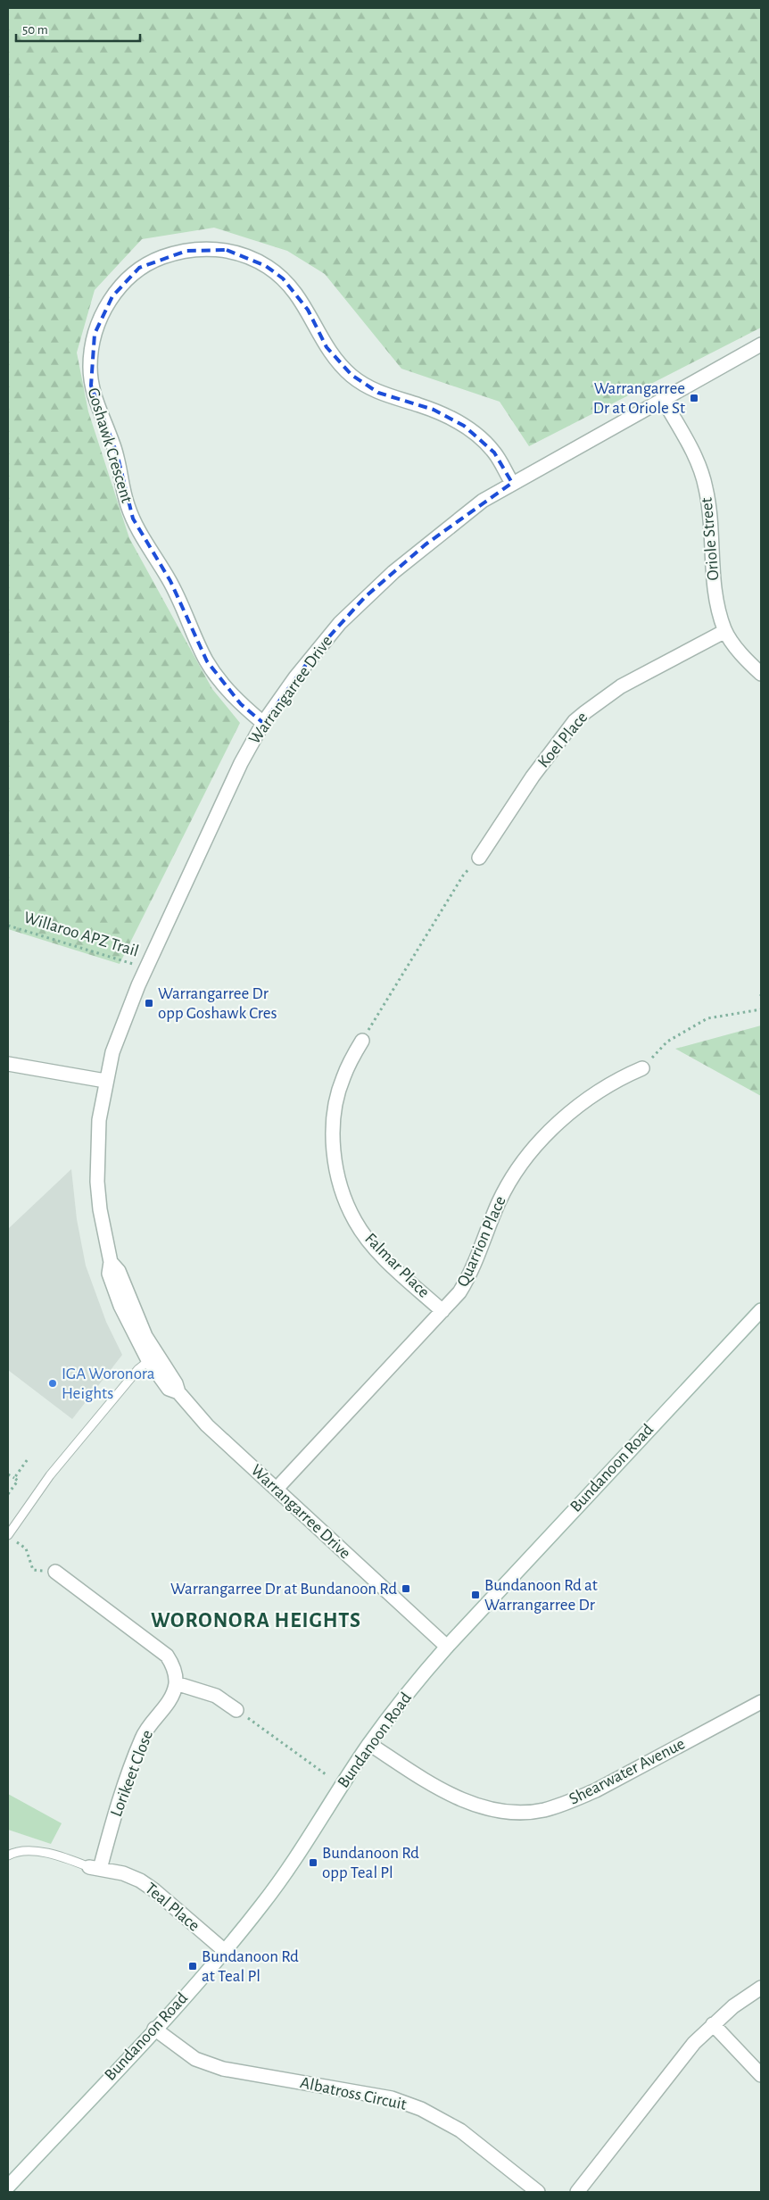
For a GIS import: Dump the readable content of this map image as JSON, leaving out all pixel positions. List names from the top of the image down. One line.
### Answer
{"streets":{"street":["Goshawk Crescent","Oriole Street","Warrangarree Drive","Koel Place","Quarrion Place","Falmar Place","Bundanoon Road","Shearwater Avenue","Lorikeet Close","Teal Place","Albatross Circuit"],"path":["Willaroo APZ Trail"]},"crossings":[["Goshawk Crescent","Warrangarree Drive"],["Oriole Street","Warrangarree Drive"],["Oriole Street","Koel Place"],["Warrangarree Drive","Willaroo APZ Trail"],["Warrangarree Drive","Quarrion Place"],["Warrangarree Drive","Bundanoon Road"],["Quarrion Place","Falmar Place"],["Bundanoon Road","Shearwater Avenue"],["Bundanoon Road","Teal Place"],["Bundanoon Road","Albatross Circuit"],["Lorikeet Close","Teal Place"]],"districts":["WORONORA HEIGHTS"],"places":{"transit":["Warrangarree Dr at Oriole St","Warrangarree Dr opp Goshawk Cres","Warrangarree Dr at Bundanoon Rd","Bundanoon Rd at Warrangarree Dr","Bundanoon Rd opp Teal Pl","Bundanoon Rd at Teal Pl"],"other":["IGA Woronora Heights"]},"scale_bar":"50 m"}
